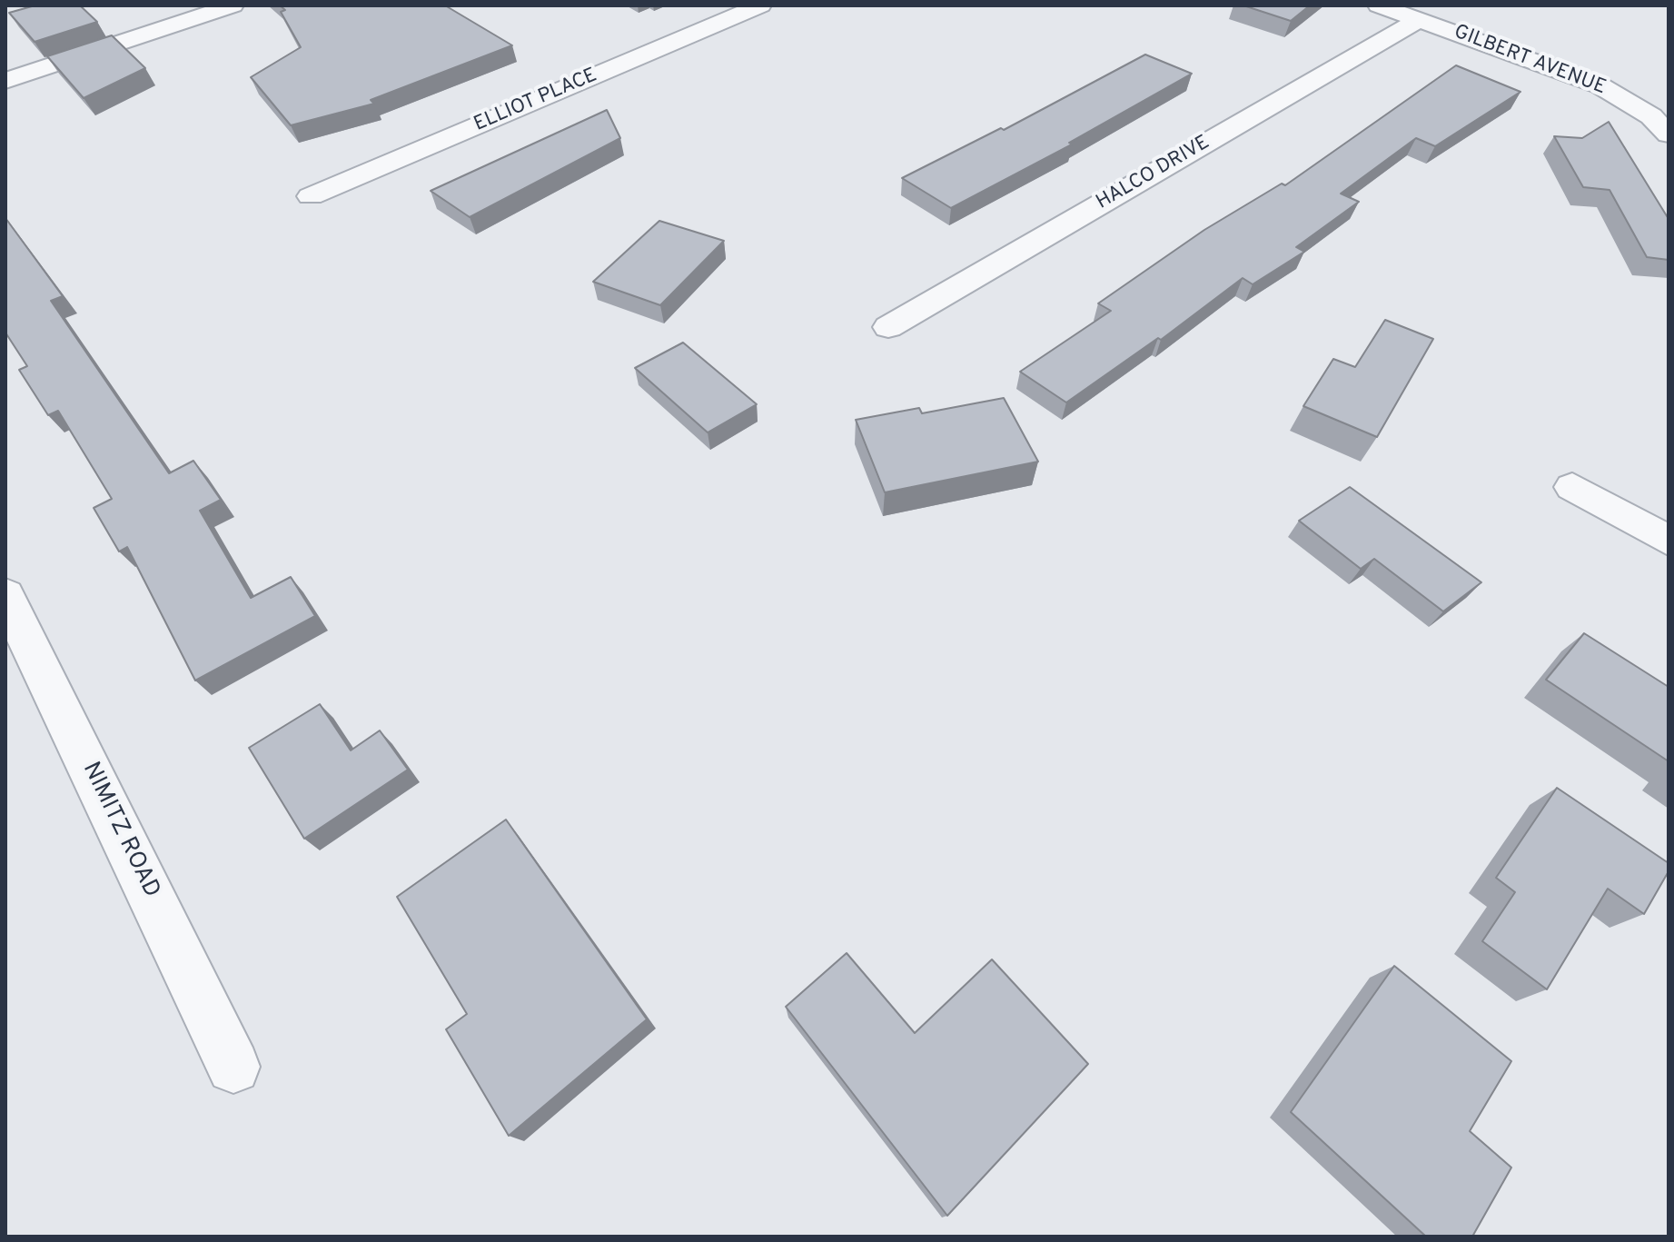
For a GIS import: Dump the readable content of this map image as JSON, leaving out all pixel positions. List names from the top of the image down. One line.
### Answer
{"streets":{"street":["GILBERT AVENUE","ELLIOT PLACE","HALCO DRIVE","NIMITZ ROAD"]},"crossings":[["GILBERT AVENUE","HALCO DRIVE"]]}
